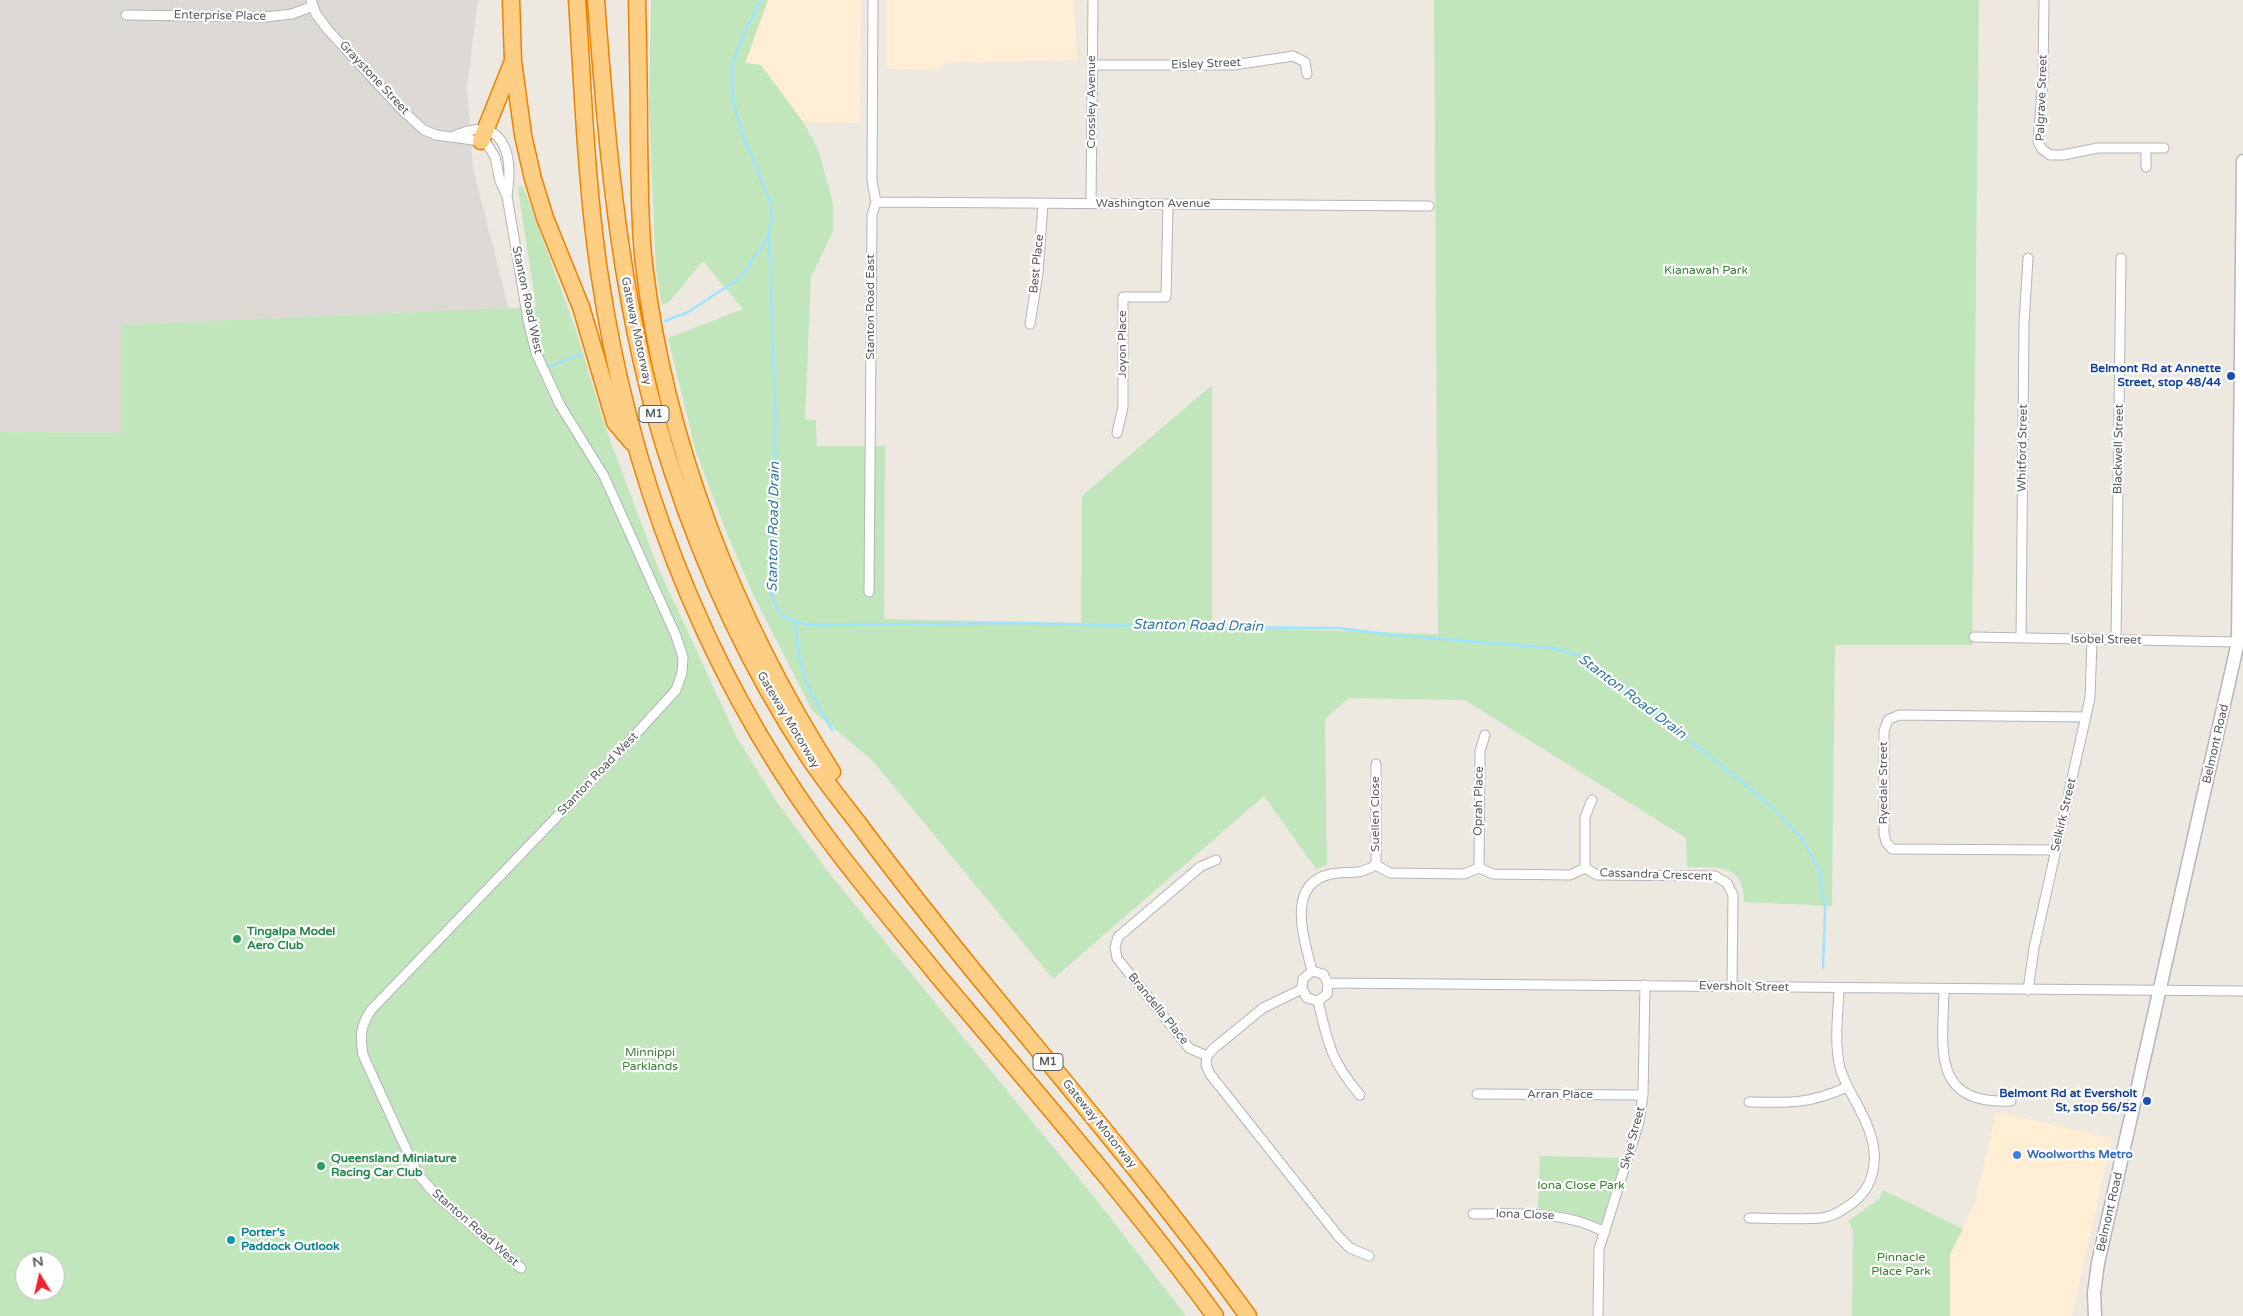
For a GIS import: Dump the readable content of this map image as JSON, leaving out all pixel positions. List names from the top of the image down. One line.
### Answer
{"streets":{"highway":["Gateway Motorway","M1"],"main road":["Belmont Road"],"street":["Enterprise Place","Eisley Street","Graystone Street","Palgrave Street","Crossley Avenue","Washington Avenue","Best Place","Stanton Road West","Stanton Road East","Joyon Place","Whitford Street","Blackwell Street","Isobel Street","Ryedale Street","Oprah Place","Suellen Close","Selkirk Street","Cassandra Crescent","Eversholt Street","Brandella Place","Arran Place","Skye Street","Iona Close"]},"crossings":[["Enterprise Place","Graystone Street"],["Eisley Street","Crossley Avenue"],["Graystone Street","Stanton Road West"],["Crossley Avenue","Washington Avenue"],["Washington Avenue","Best Place"],["Washington Avenue","Stanton Road East"],["Washington Avenue","Joyon Place"],["Whitford Street","Isobel Street"],["Blackwell Street","Isobel Street"],["Isobel Street","Belmont Road"],["Isobel Street","Selkirk Street"],["Belmont Road","Eversholt Street"],["Ryedale Street","Selkirk Street"],["Oprah Place","Cassandra Crescent"],["Suellen Close","Cassandra Crescent"],["Selkirk Street","Eversholt Street"],["Cassandra Crescent","Eversholt Street"],["Eversholt Street","Skye Street"],["Arran Place","Skye Street"],["Skye Street","Iona Close"]],"water":["Stanton Road Drain"],"parks":["Kianawah Park","Minnippi Parklands","Iona Close Park","Pinnacle Place Park"],"places":["Belmont Rd at Annette Street, stop 48/44","Tingalpa Model Aero Club","Belmont Rd at Eversholt St, stop 56/52","Woolworths Metro","Queensland Miniature Racing Car Club","Porter’s Paddock Outlook"],"north":"top"}
